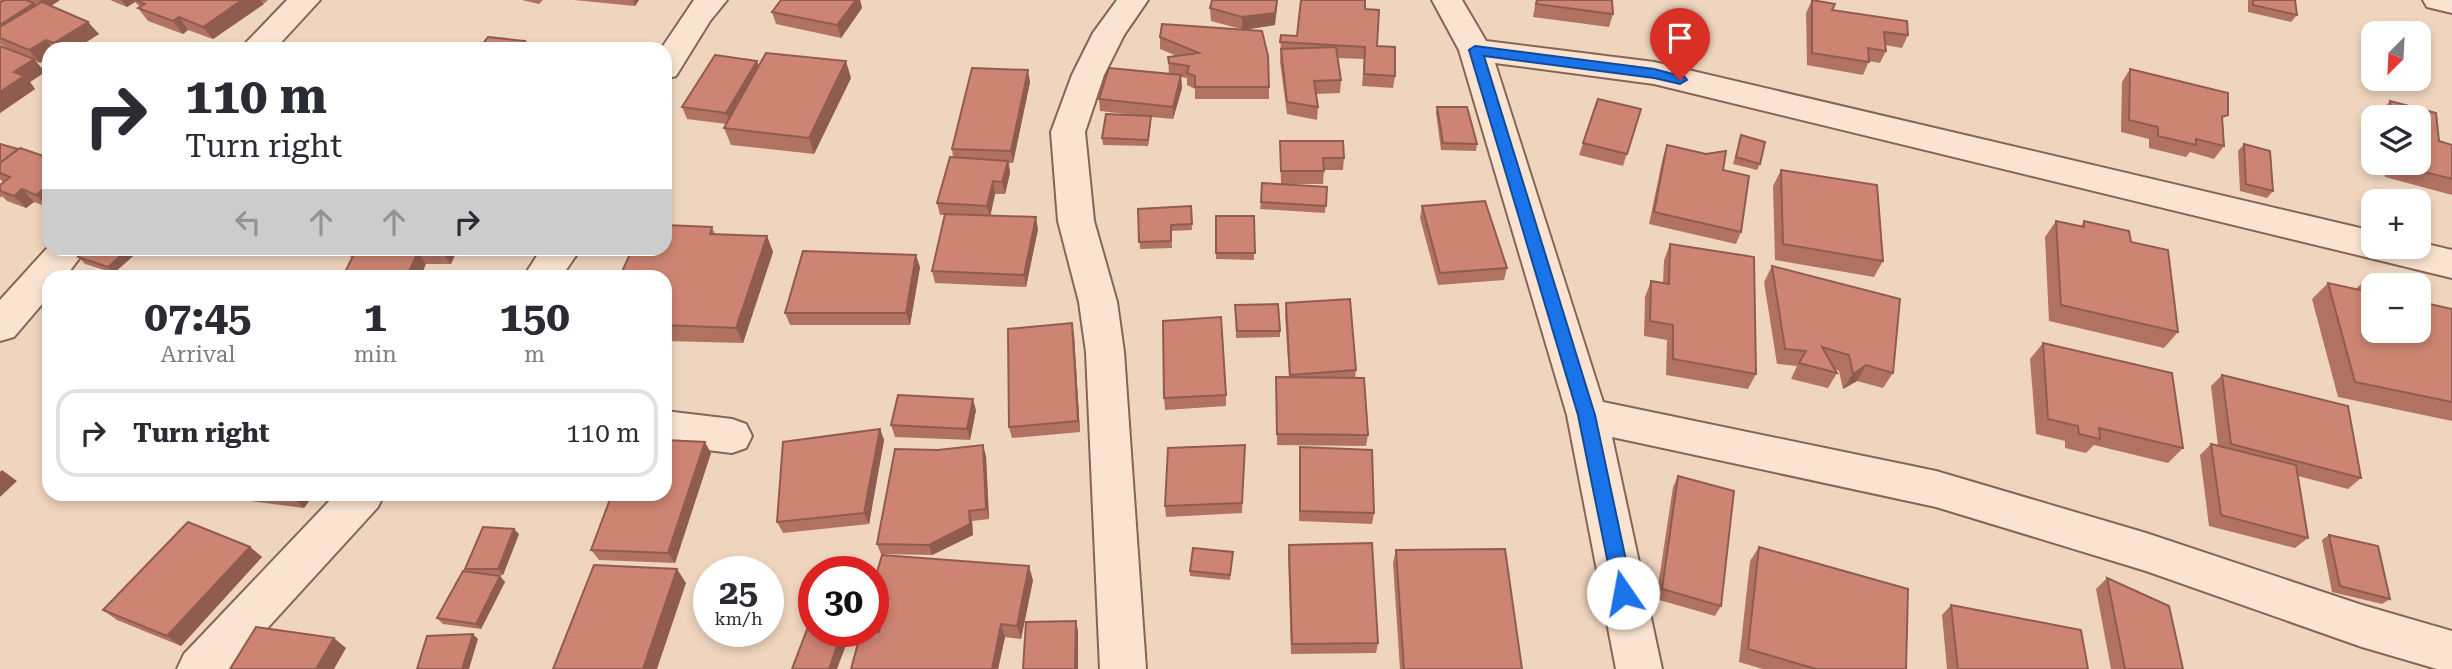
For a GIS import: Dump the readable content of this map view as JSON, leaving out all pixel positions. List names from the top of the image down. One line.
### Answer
{"north":"bottom left","page":{"map_buttons":["+","−"],"turn":["110 m","Turn right"],"eta":["07:45","Arrival","1","min","150","m"],"list":[{"name":"Turn right","value":"110 m"}],"speed":"25 km/h","limit":"30"}}
